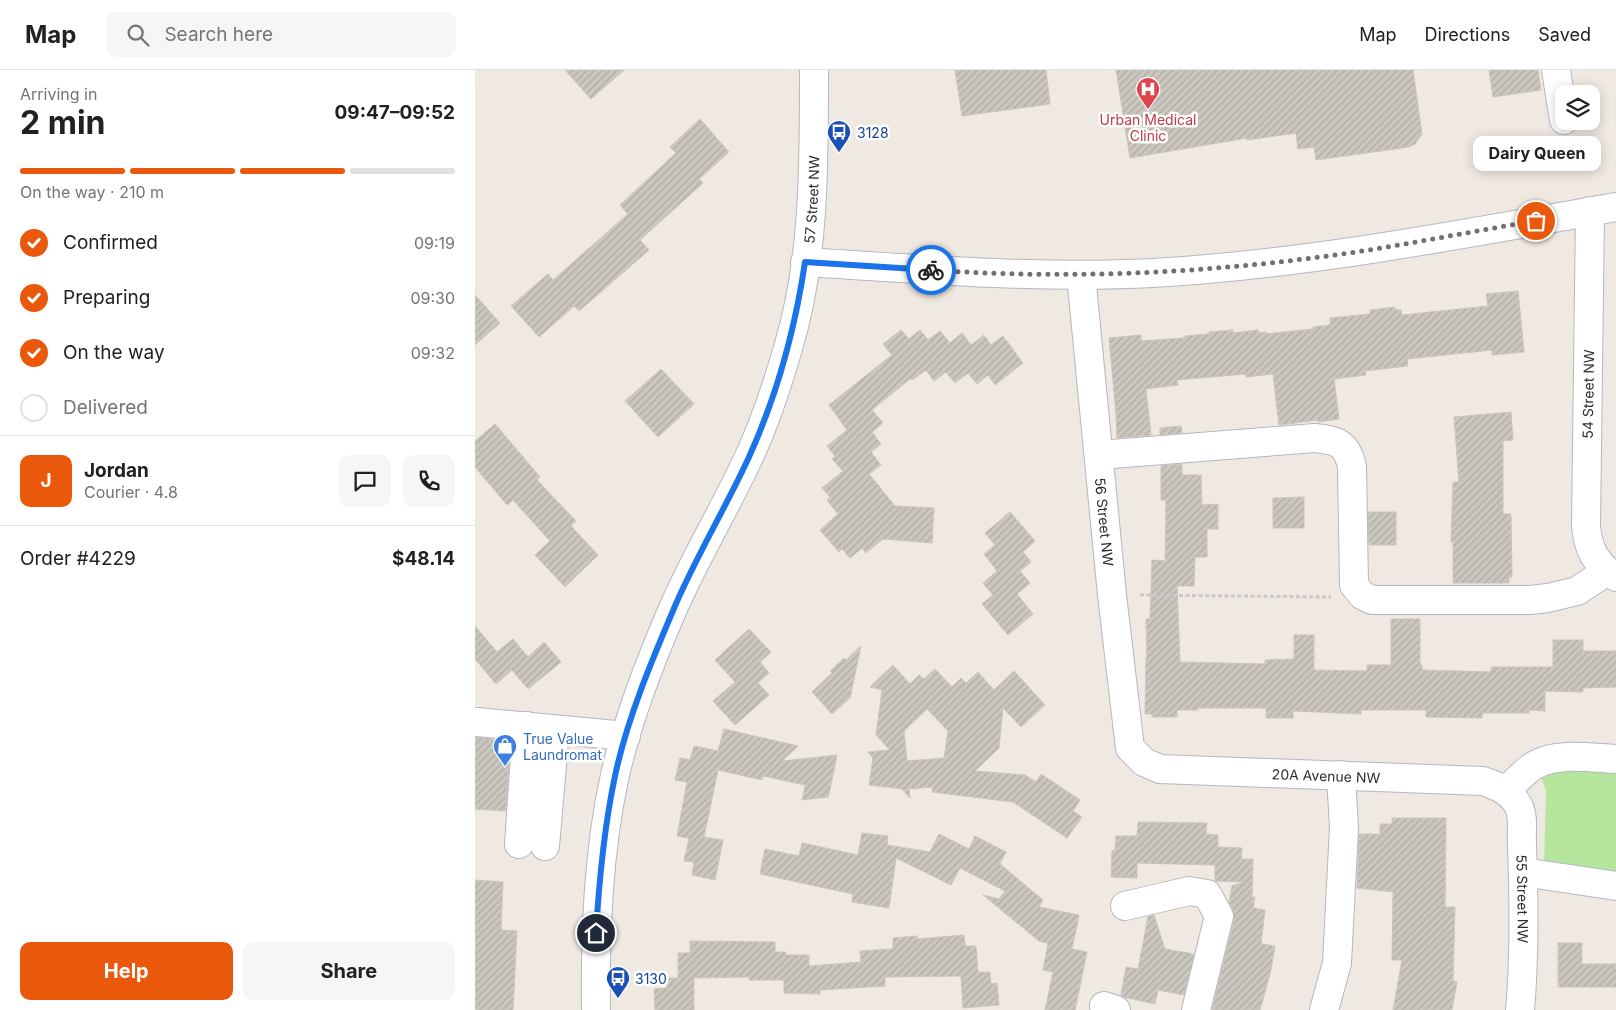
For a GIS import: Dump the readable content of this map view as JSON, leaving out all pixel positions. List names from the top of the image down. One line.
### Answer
{"streets":{"street":["57 Street NW","54 Street NW","56 Street NW","20A Avenue NW","55 Street NW"]},"crossings":[["56 Street NW","20A Avenue NW"],["20A Avenue NW","55 Street NW"]],"places":{"hospital":["Urban Medical Clinic"],"bus stop":["3128","3130"],"other":["Dairy Queen"],"shop":["True Value Laundromat"]},"page":{"header":"Map","search":"Search here","nav":["Map","Directions","Saved"],"heading":["2 min","Arriving in","09:47–09:52"],"panel":["Jordan","Courier · 4.8","Order #4229","$48.14"],"bubble":"Dairy Queen","bar":"On the way · 210 m","list":[["Confirmed","09:19"],["Preparing","09:30"],["On the way","09:32"],"Delivered"],"round":"J","buttons":["Help","Share"]}}
